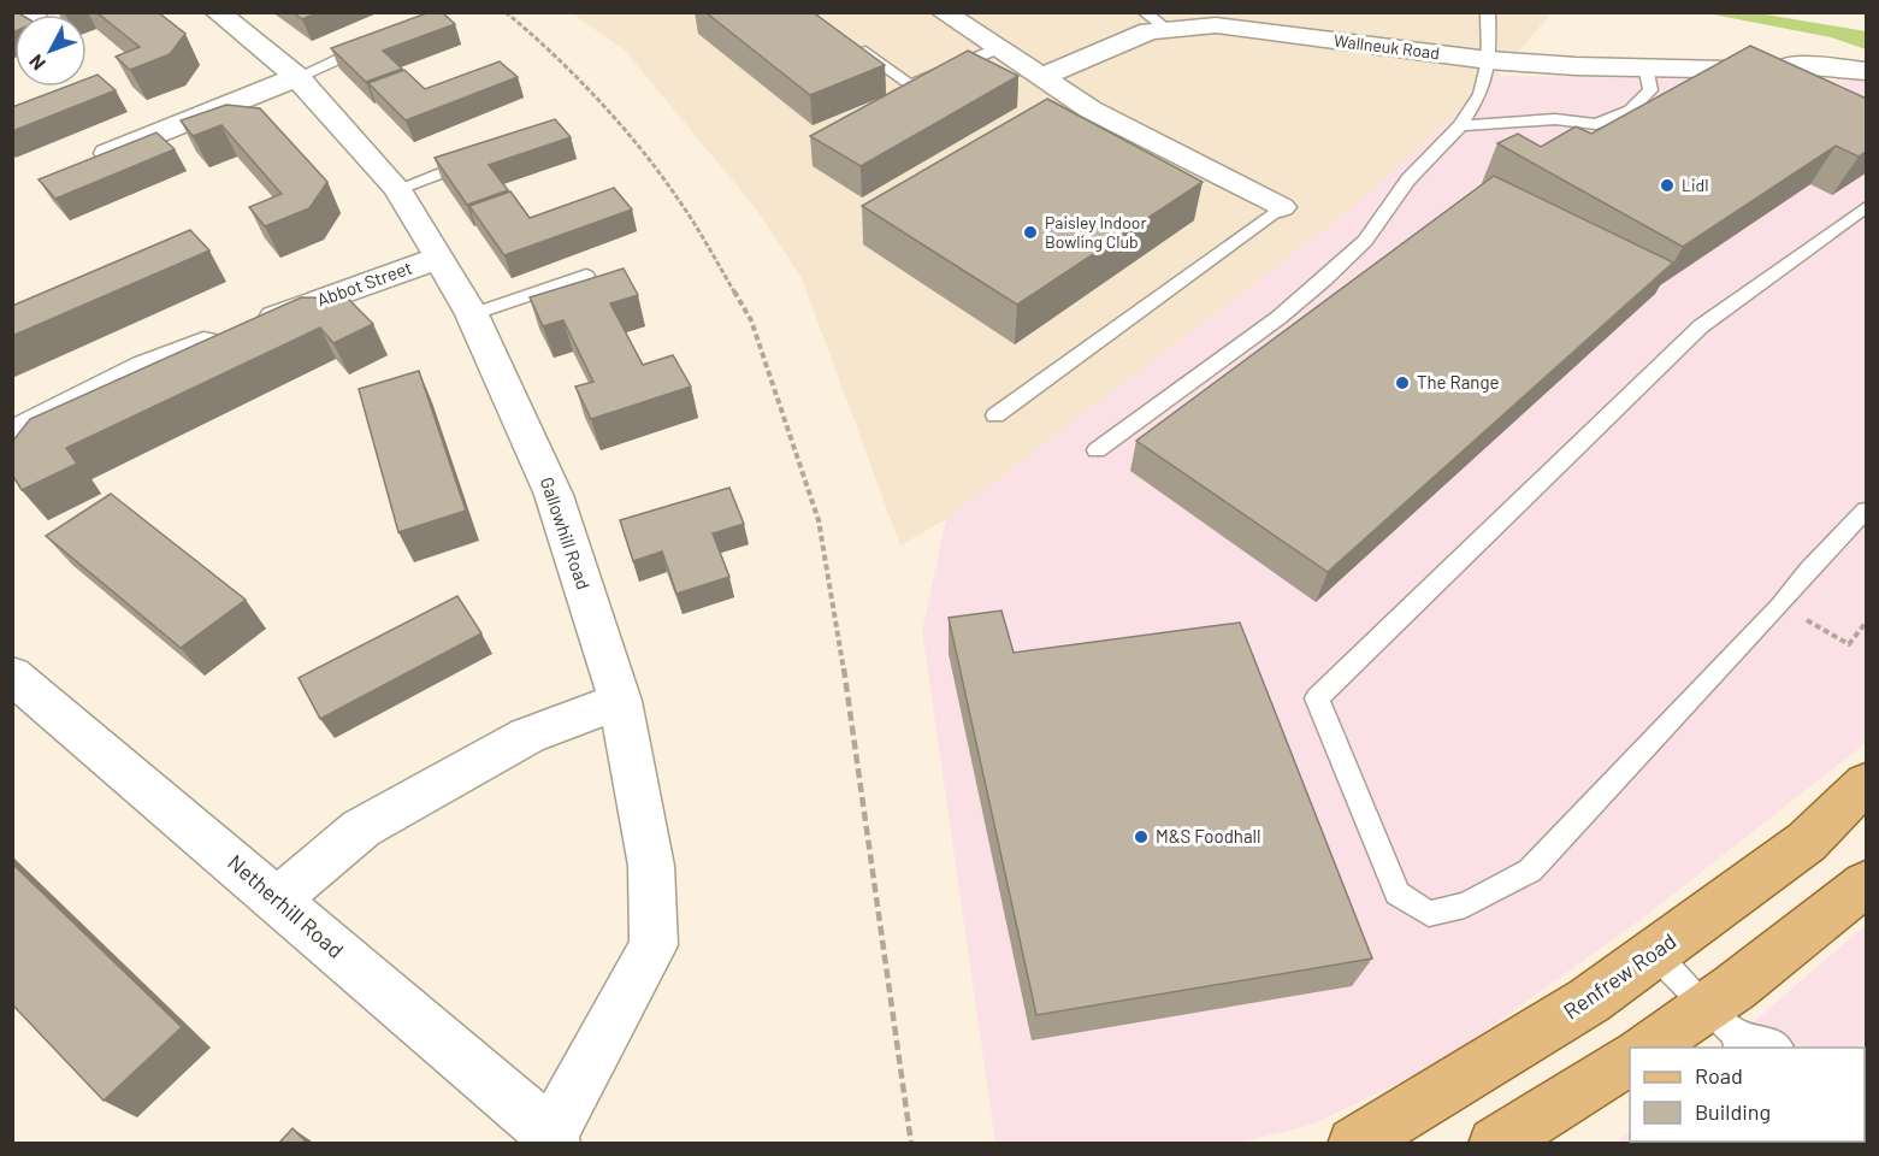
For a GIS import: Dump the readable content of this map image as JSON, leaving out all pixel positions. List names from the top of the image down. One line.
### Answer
{"streets":{"main road":["Renfrew Road"],"street":["Wallneuk Road","Abbot Street","Gallowhill Road","Netherhill Road"]},"crossings":[["Abbot Street","Gallowhill Road"],["Gallowhill Road","Netherhill Road"]],"places":["Lidl","Paisley Indoor Bowling Club","The Range","M&S Foodhall"],"legend":["Road","Building"],"north":"bottom left"}
